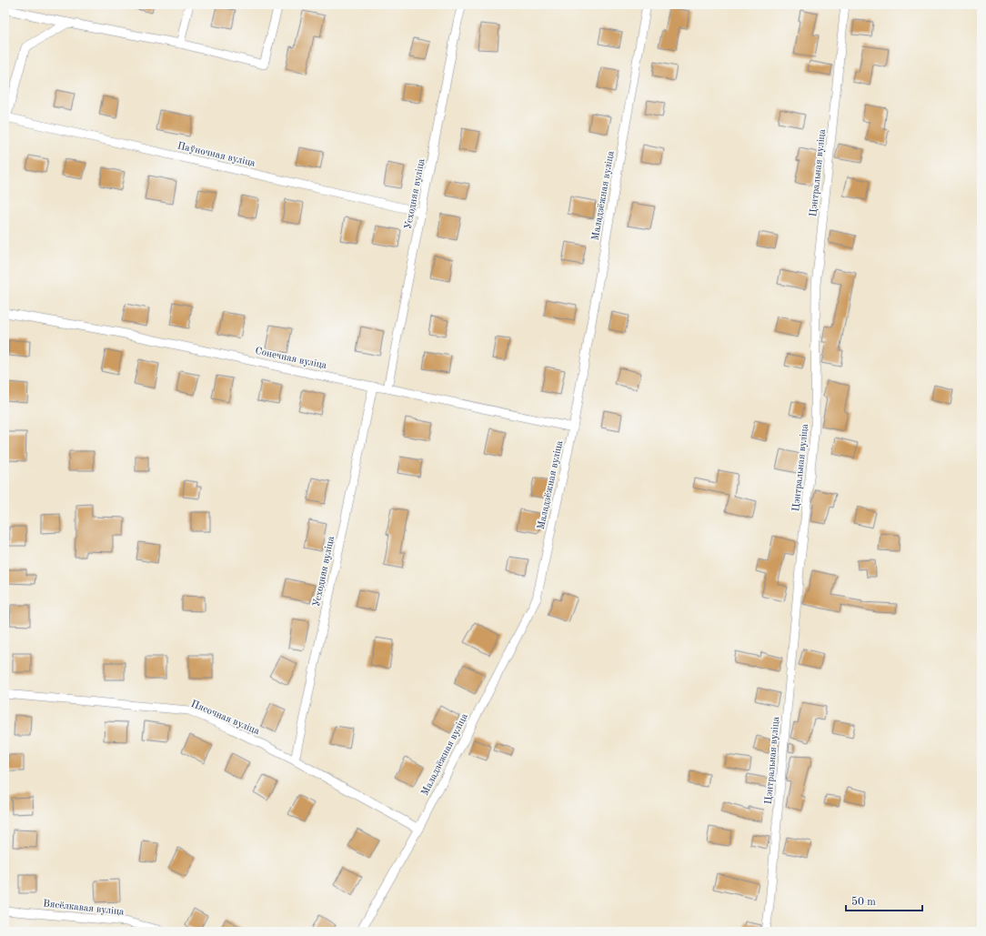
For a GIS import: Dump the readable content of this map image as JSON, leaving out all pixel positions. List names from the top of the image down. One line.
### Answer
{"streets":{"street":["Паўночная вуліца","Цэнтральная вуліца","Усходняя вуліца","Маладзёжная вуліца","Сонечная вуліца","Пясочная вуліца","Вясёлкавая вуліца"]},"crossings":[["Паўночная вуліца","Усходняя вуліца"],["Усходняя вуліца","Сонечная вуліца"],["Усходняя вуліца","Пясочная вуліца"],["Маладзёжная вуліца","Сонечная вуліца"],["Маладзёжная вуліца","Пясочная вуліца"]],"scale_bar":"50 m"}
